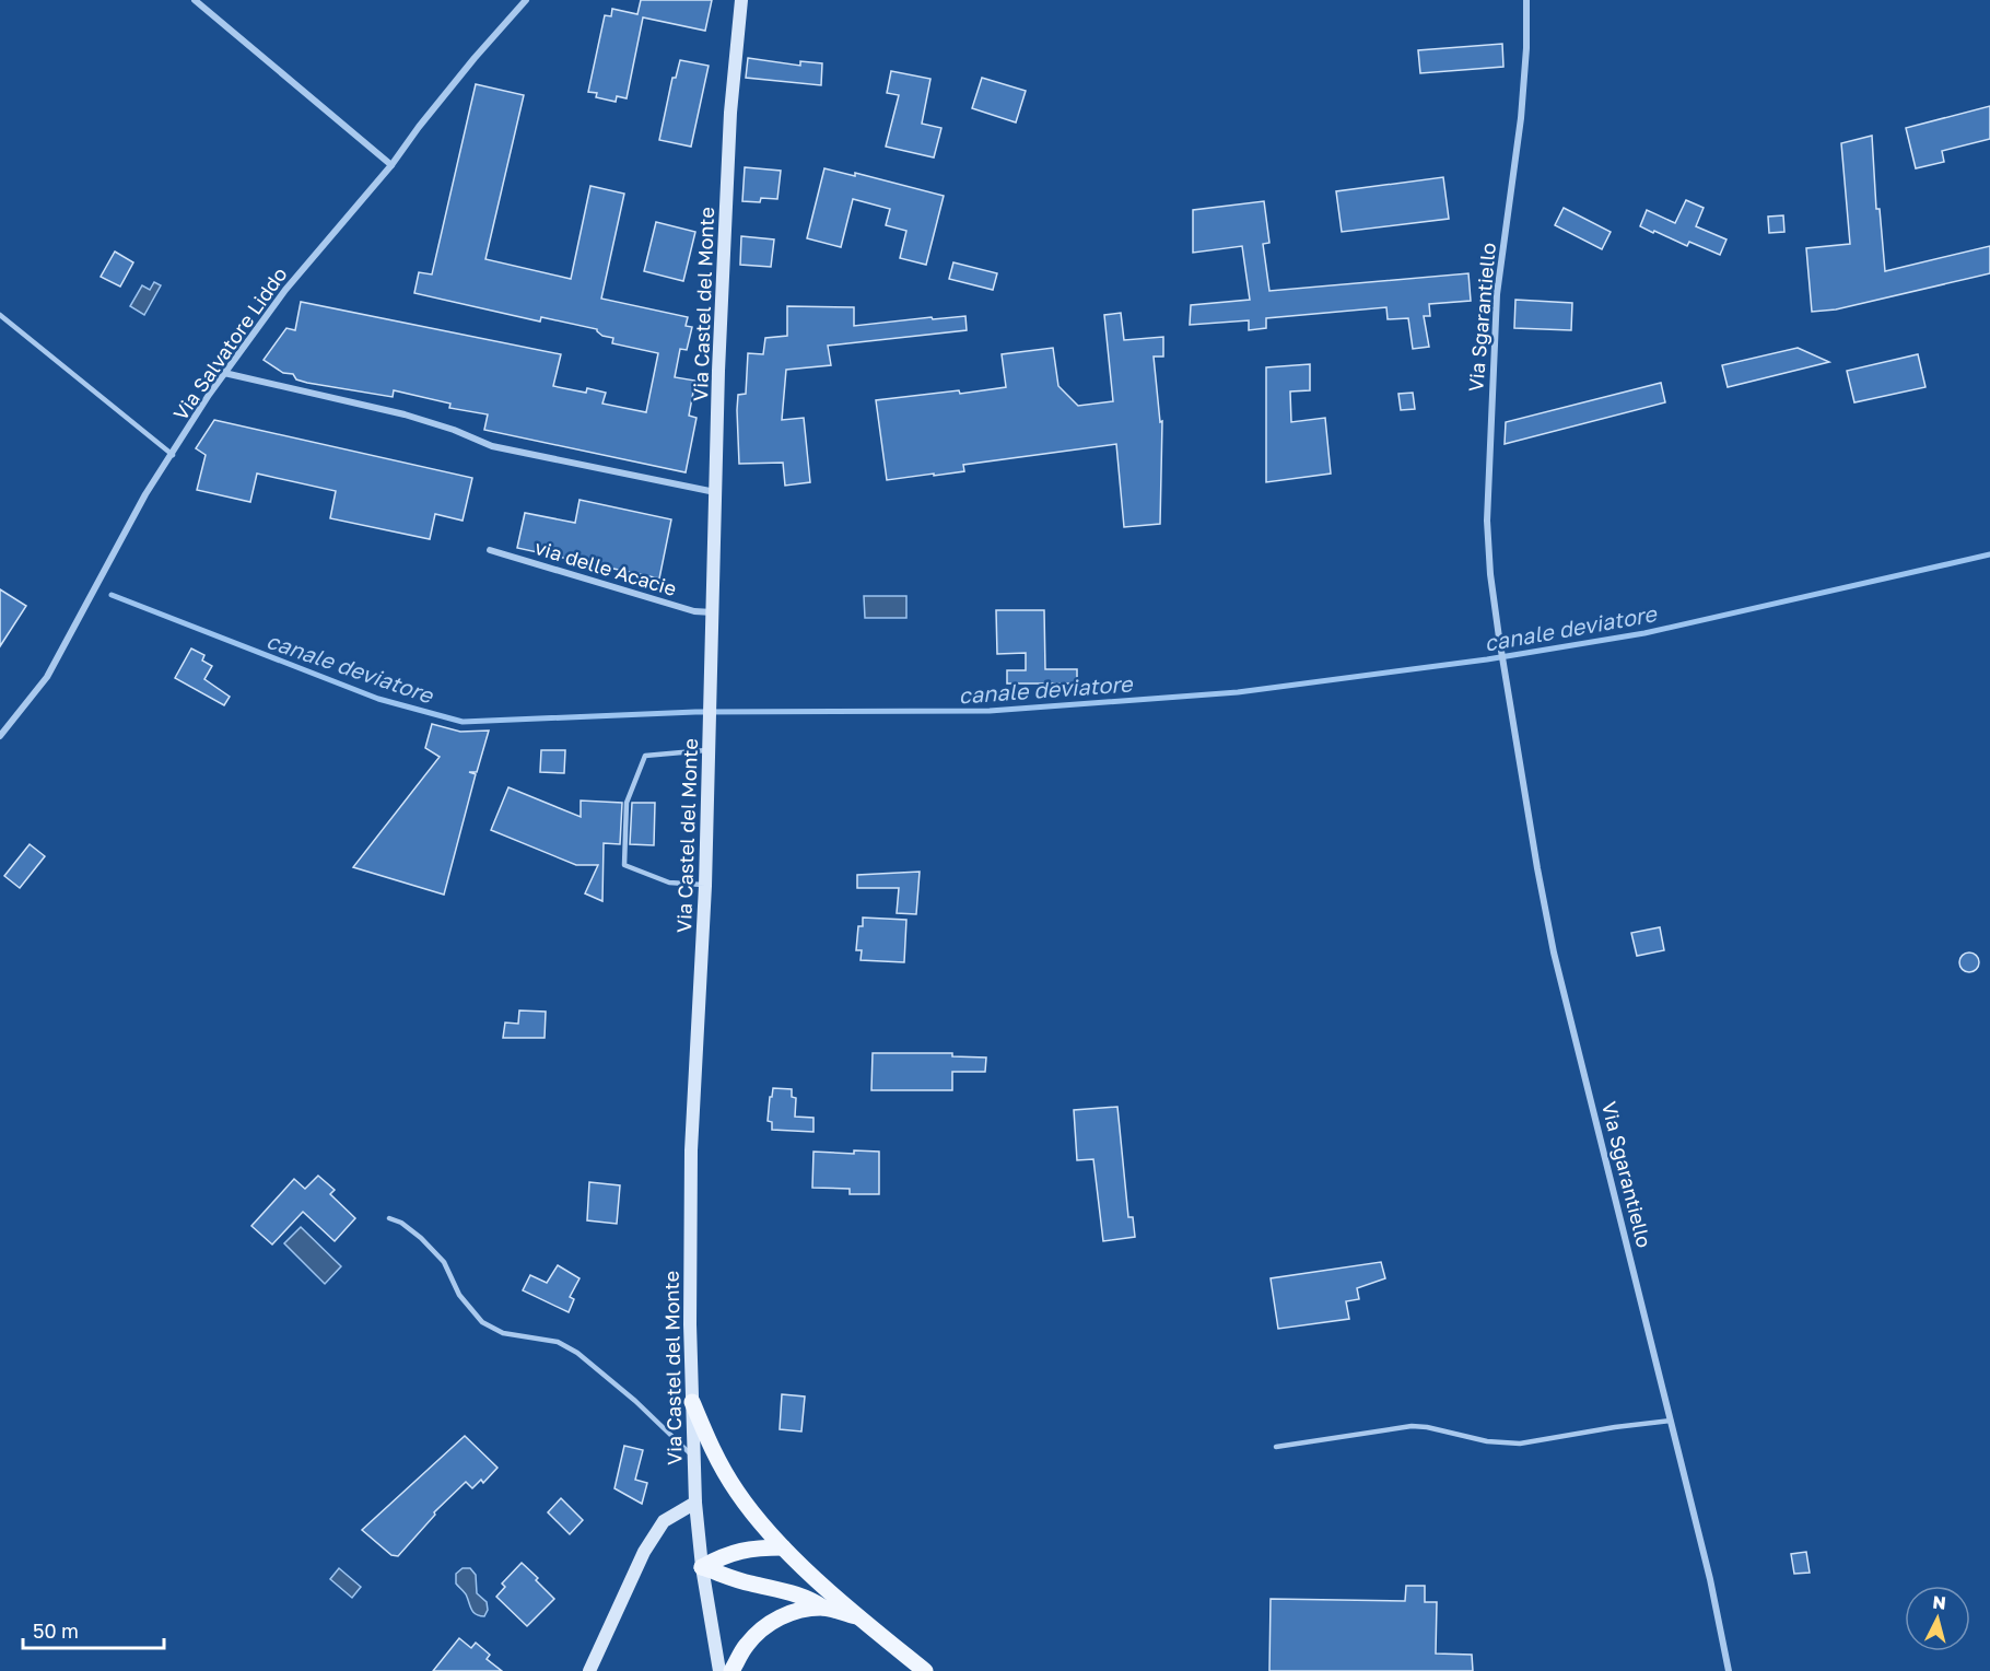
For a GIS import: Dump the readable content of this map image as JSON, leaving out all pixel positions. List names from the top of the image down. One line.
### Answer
{"streets":{"main road":["Via Castel del Monte"],"street":["Via Sgarantiello","Via Salvatore Liddo","via delle Acacie"]},"crossings":[["Via Castel del Monte","via delle Acacie"]],"water":["canale deviatore"],"scale_bar":"50 m","north":"top"}
